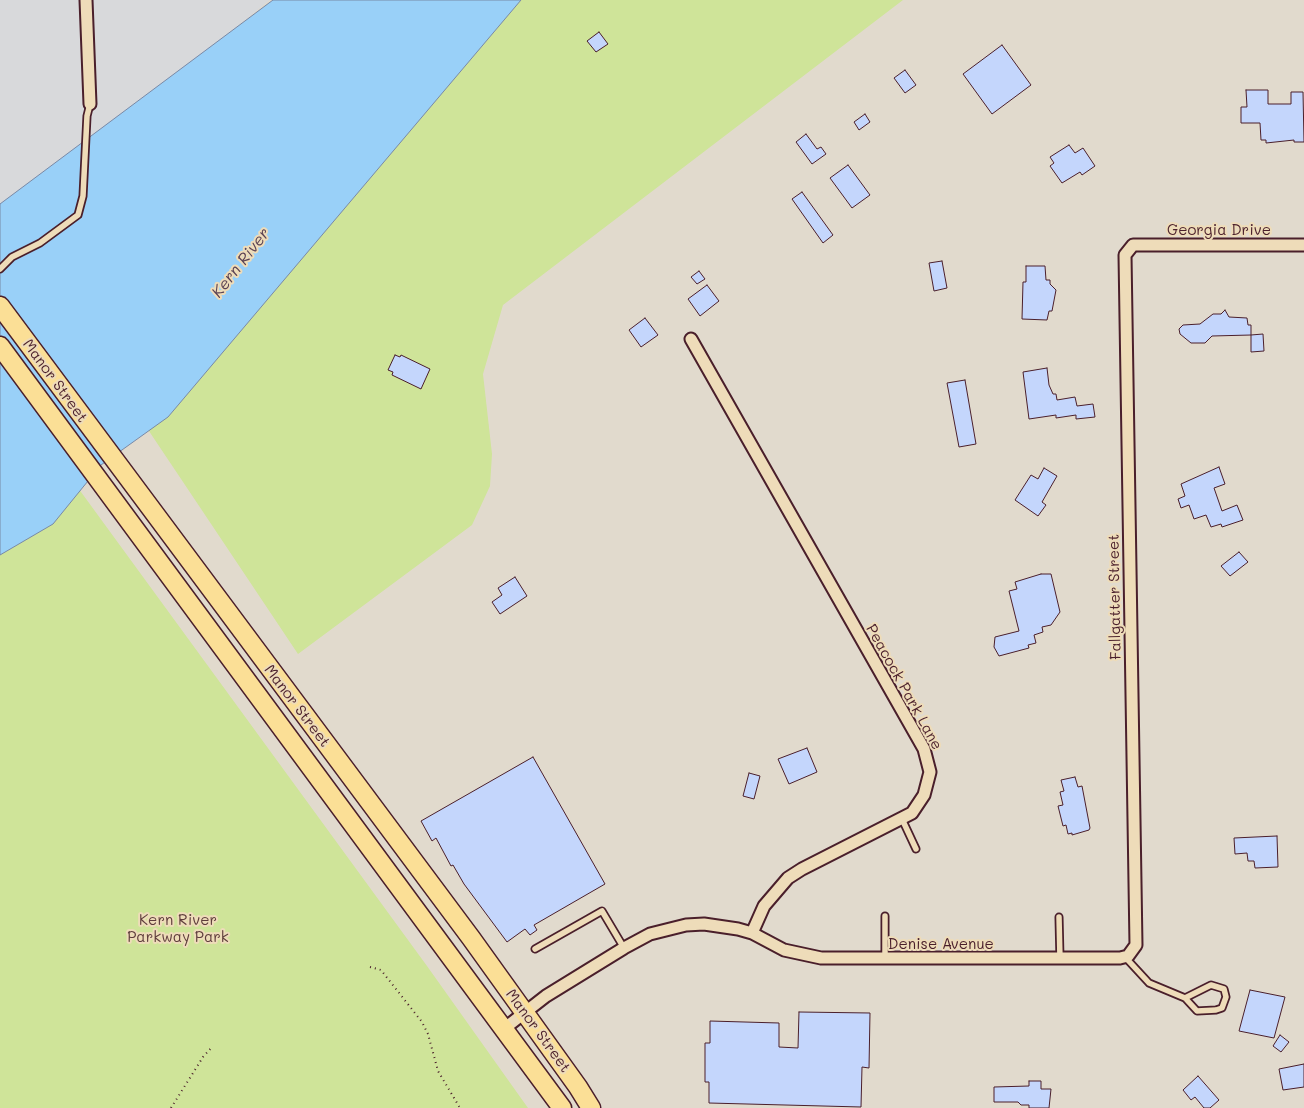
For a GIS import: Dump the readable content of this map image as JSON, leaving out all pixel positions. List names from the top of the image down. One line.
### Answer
{"streets":{"main road":["Manor Street"],"street":["Georgia Drive","Fallgatter Street","Peacock Park Lane","Denise Avenue"]},"crossings":[["Georgia Drive","Fallgatter Street"],["Fallgatter Street","Denise Avenue"],["Peacock Park Lane","Denise Avenue"]],"water":["Kern River"],"parks":["Kern River Parkway Park"]}
